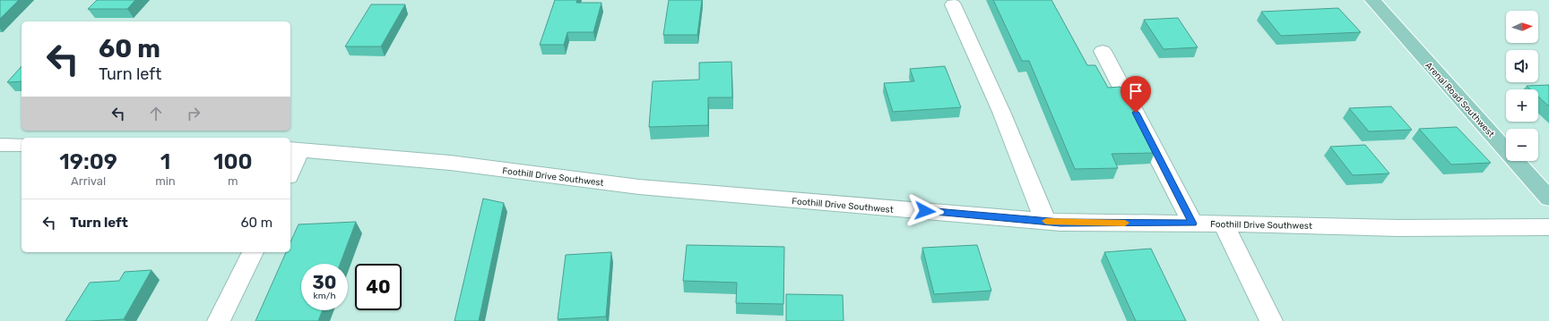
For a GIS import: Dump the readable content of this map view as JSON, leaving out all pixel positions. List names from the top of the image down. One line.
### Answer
{"streets":{"main road":["Arenal Road Southwest"],"street":["Foothill Drive Southwest"]},"north":"right","page":{"map_buttons":["+","−"],"turn":["60 m","Turn left"],"eta":["19:09","Arrival","1","min","100","m"],"list":[{"name":"Turn left","value":"60 m"}],"speed":"30 km/h","limit":"40"}}
